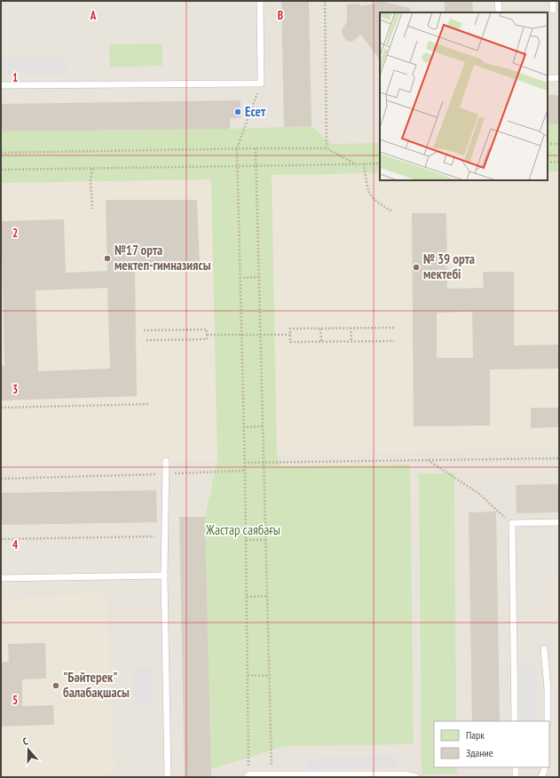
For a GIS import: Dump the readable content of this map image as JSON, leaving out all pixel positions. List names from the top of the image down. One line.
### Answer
{"parks":["Жастар саябағы"],"places":["Есет","№17 орта мектеп-гимназиясы","№ 39 орта мектебі","\"Бәйтерек\" балабақшасы"],"legend":["Парк","Здание"],"north":"top","grid":{"columns":["A","B"],"rows":["1","2","3","4","5"]}}
